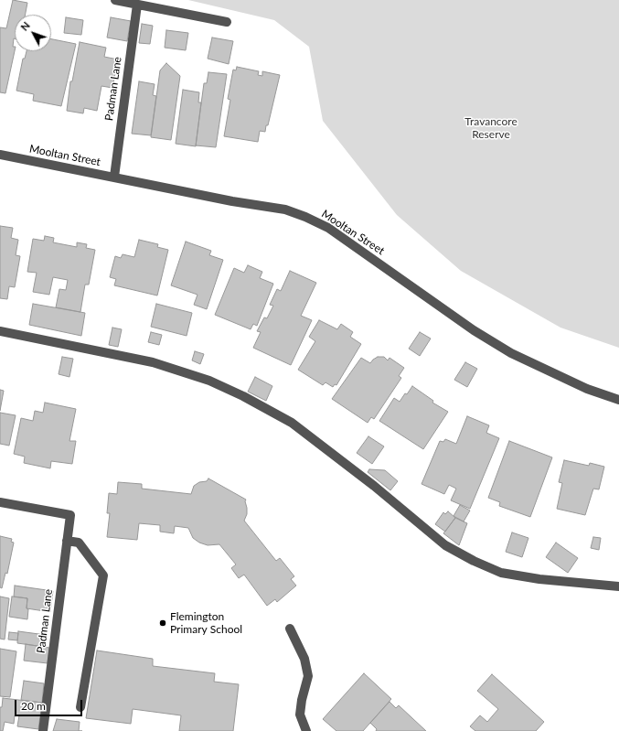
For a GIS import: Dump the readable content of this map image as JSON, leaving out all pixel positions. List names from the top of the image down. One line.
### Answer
{"streets":{"street":["Padman Lane","Mooltan Street"]},"crossings":[["Padman Lane","Mooltan Street"]],"parks":["Travancore Reserve"],"places":["Flemington Primary School"],"scale_bar":"20 m","north":"top left"}
